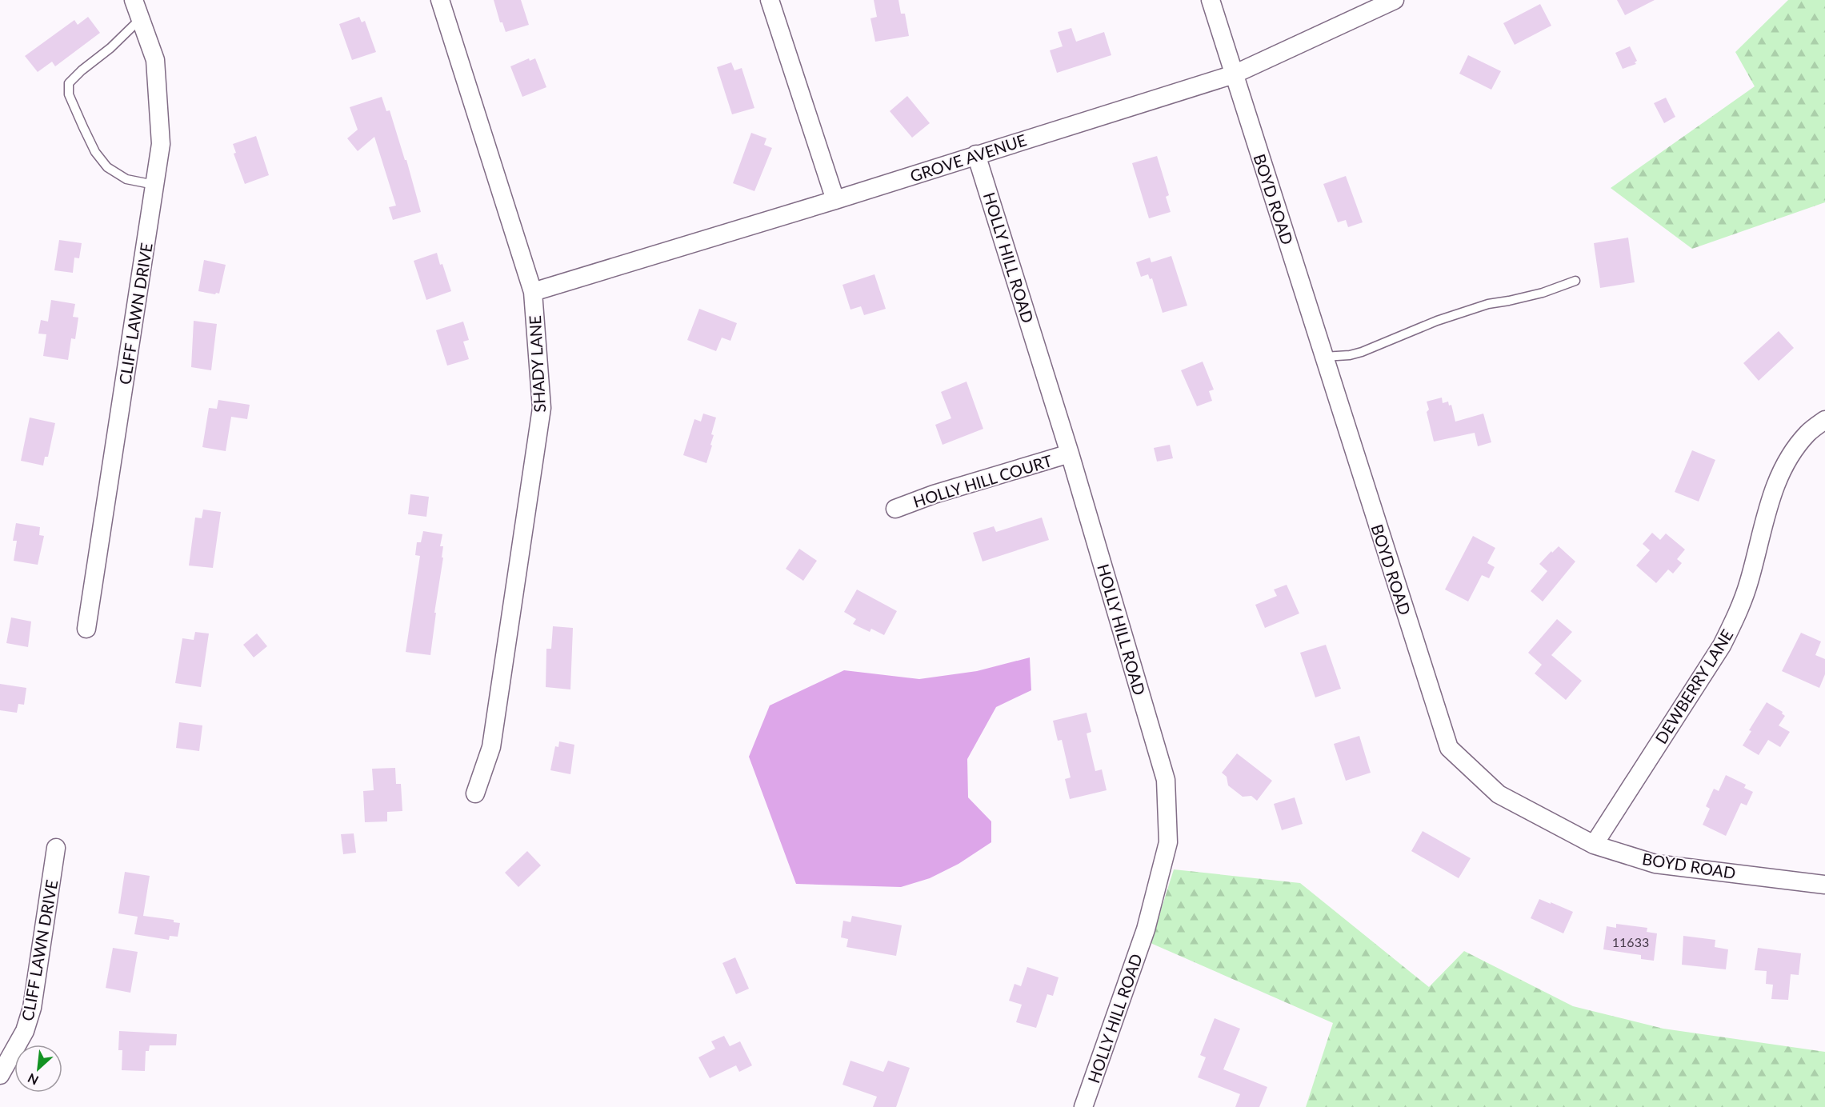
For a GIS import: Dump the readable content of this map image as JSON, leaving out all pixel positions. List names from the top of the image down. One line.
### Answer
{"streets":{"street":["GROVE AVENUE","BOYD ROAD","HOLLY HILL ROAD","CLIFF LAWN DRIVE","SHADY LANE","HOLLY HILL COURT","DEWBERRY LANE"]},"crossings":[["GROVE AVENUE","BOYD ROAD"],["GROVE AVENUE","HOLLY HILL ROAD"],["GROVE AVENUE","SHADY LANE"],["BOYD ROAD","DEWBERRY LANE"],["HOLLY HILL ROAD","HOLLY HILL COURT"]],"house_numbers":["11633"],"north":"bottom left"}
